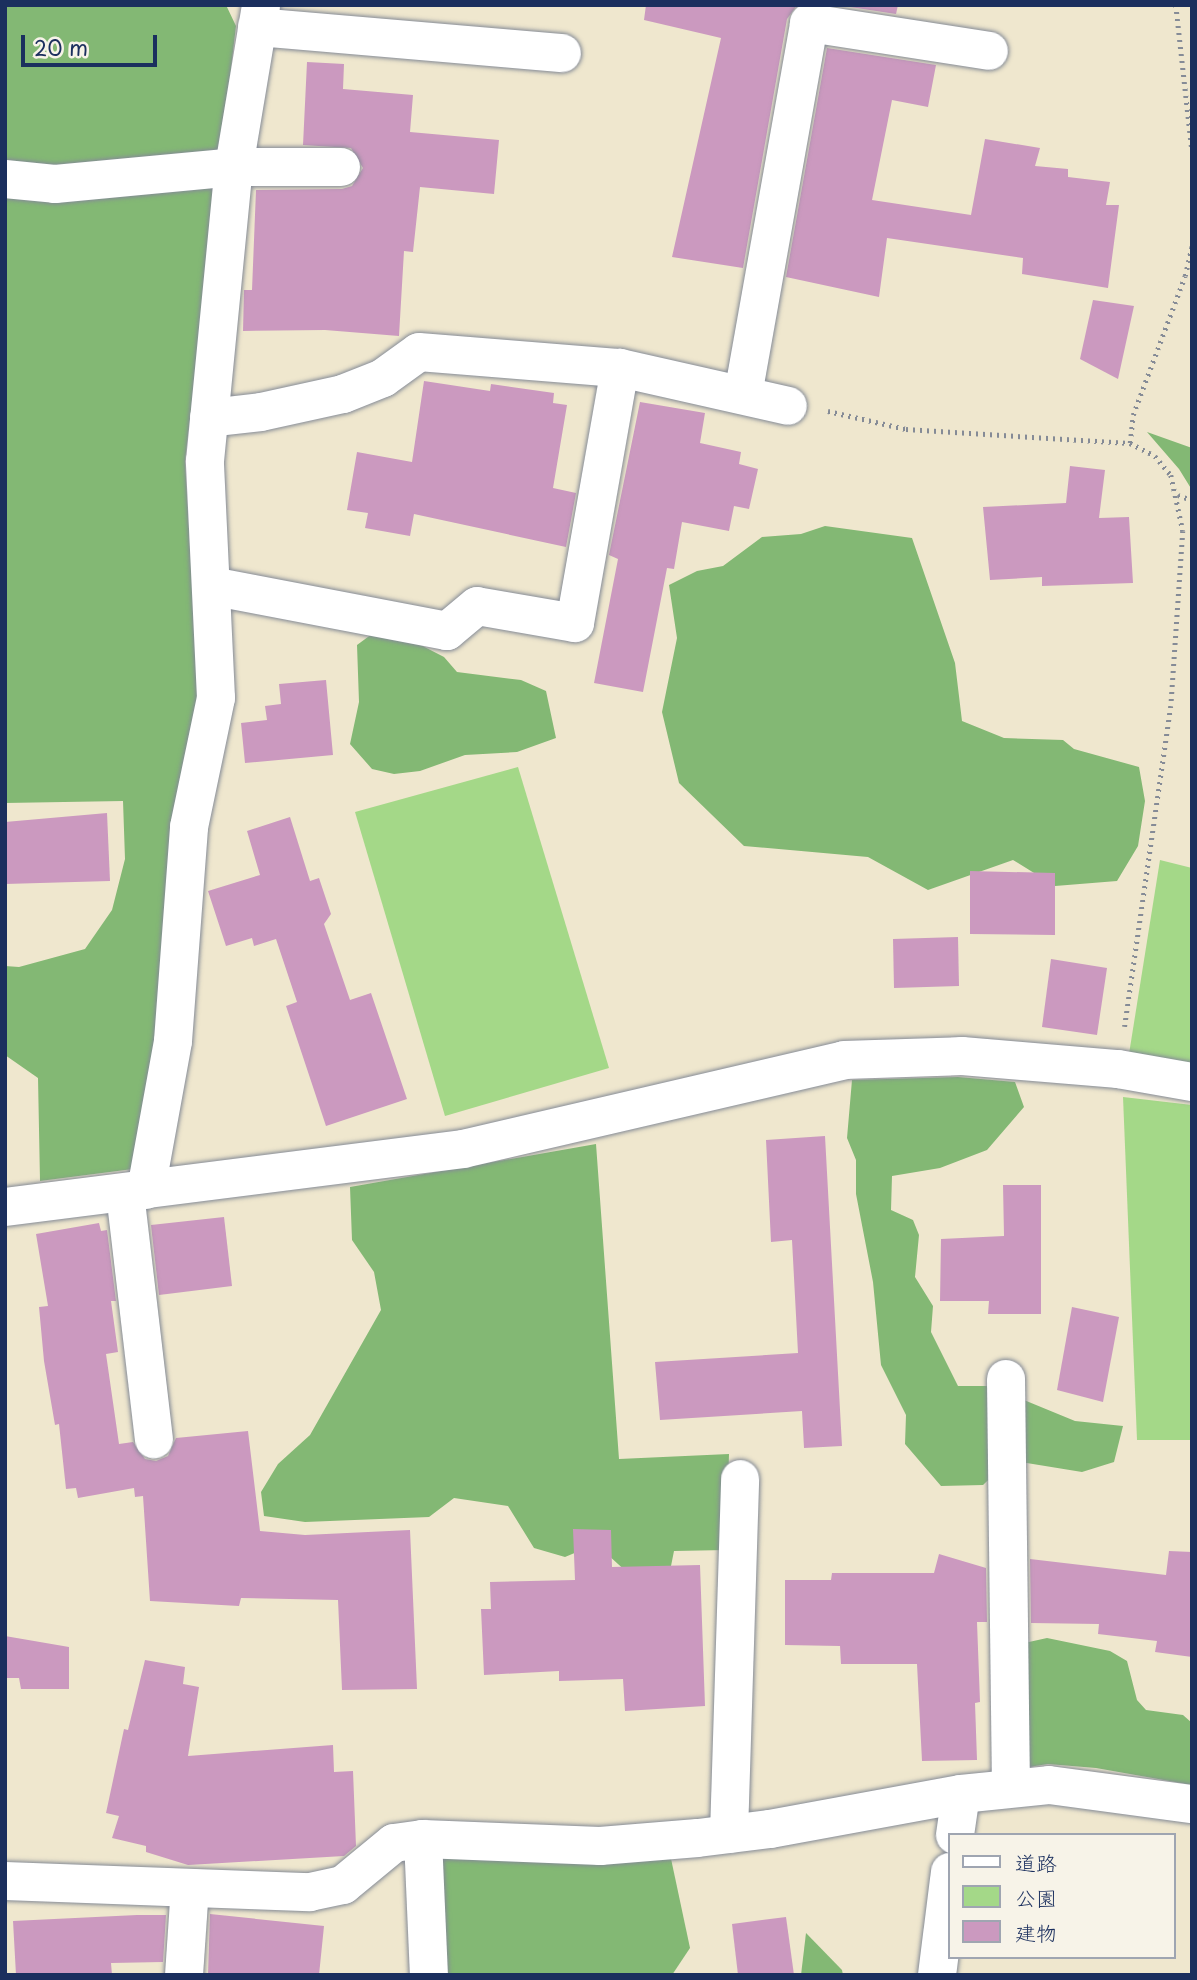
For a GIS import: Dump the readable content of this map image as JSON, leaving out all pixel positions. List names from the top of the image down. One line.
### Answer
{"legend":["道路","公園","建物"],"scale_bar":"20 m"}
